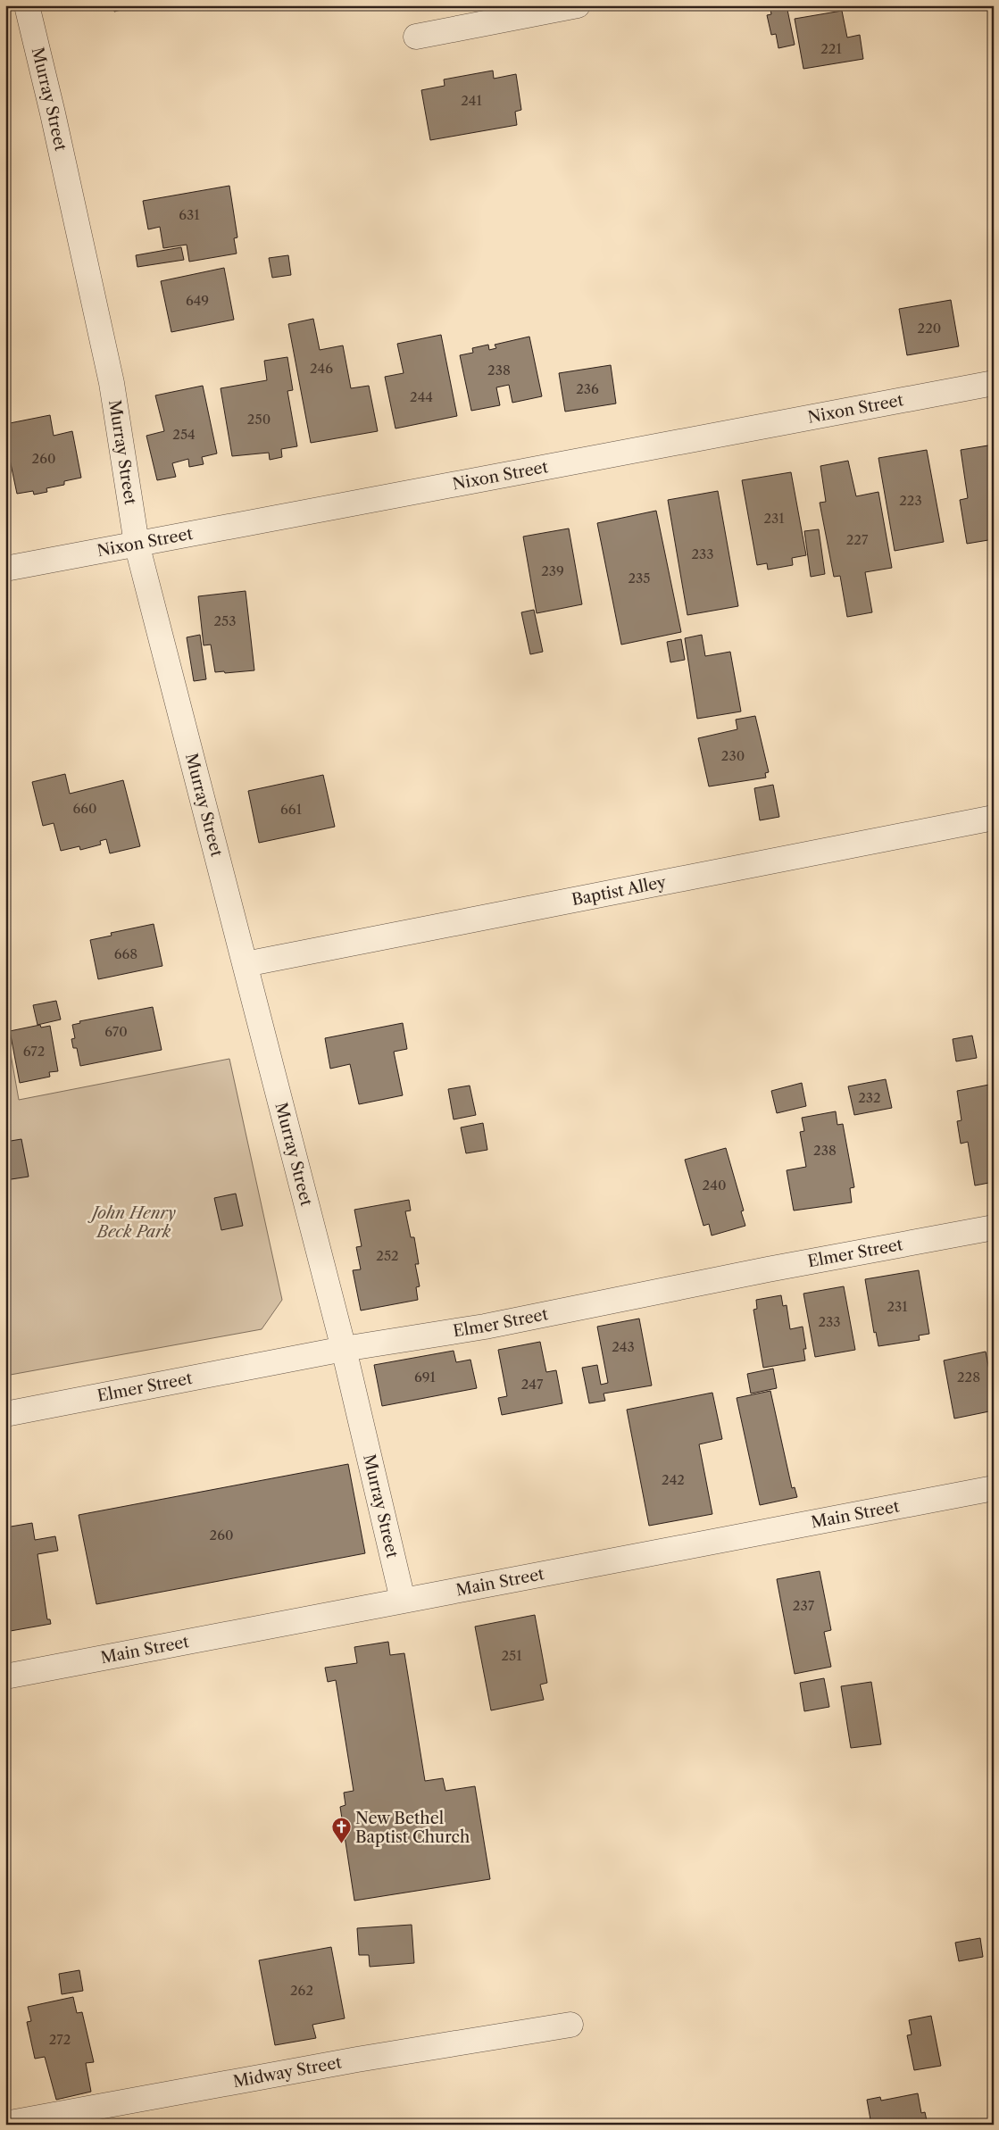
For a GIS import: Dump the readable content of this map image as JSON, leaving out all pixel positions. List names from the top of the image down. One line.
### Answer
{"streets":{"street":["Murray Street","Nixon Street","Baptist Alley","Elmer Street","Main Street","Midway Street"]},"crossings":[["Murray Street","Nixon Street"],["Murray Street","Baptist Alley"],["Murray Street","Elmer Street"],["Murray Street","Main Street"]],"parks":["John Henry Beck Park"],"places":{"church":["New Bethel Baptist Church"]},"house_numbers":["221","241","631","649","220","246","238","236","244","250","254","260","223","231","227","233","239","235","253","230","660","661","668","670","672","232","238","240","252","231","233","243","691","228","247","242","260","237","251","262","272"]}
